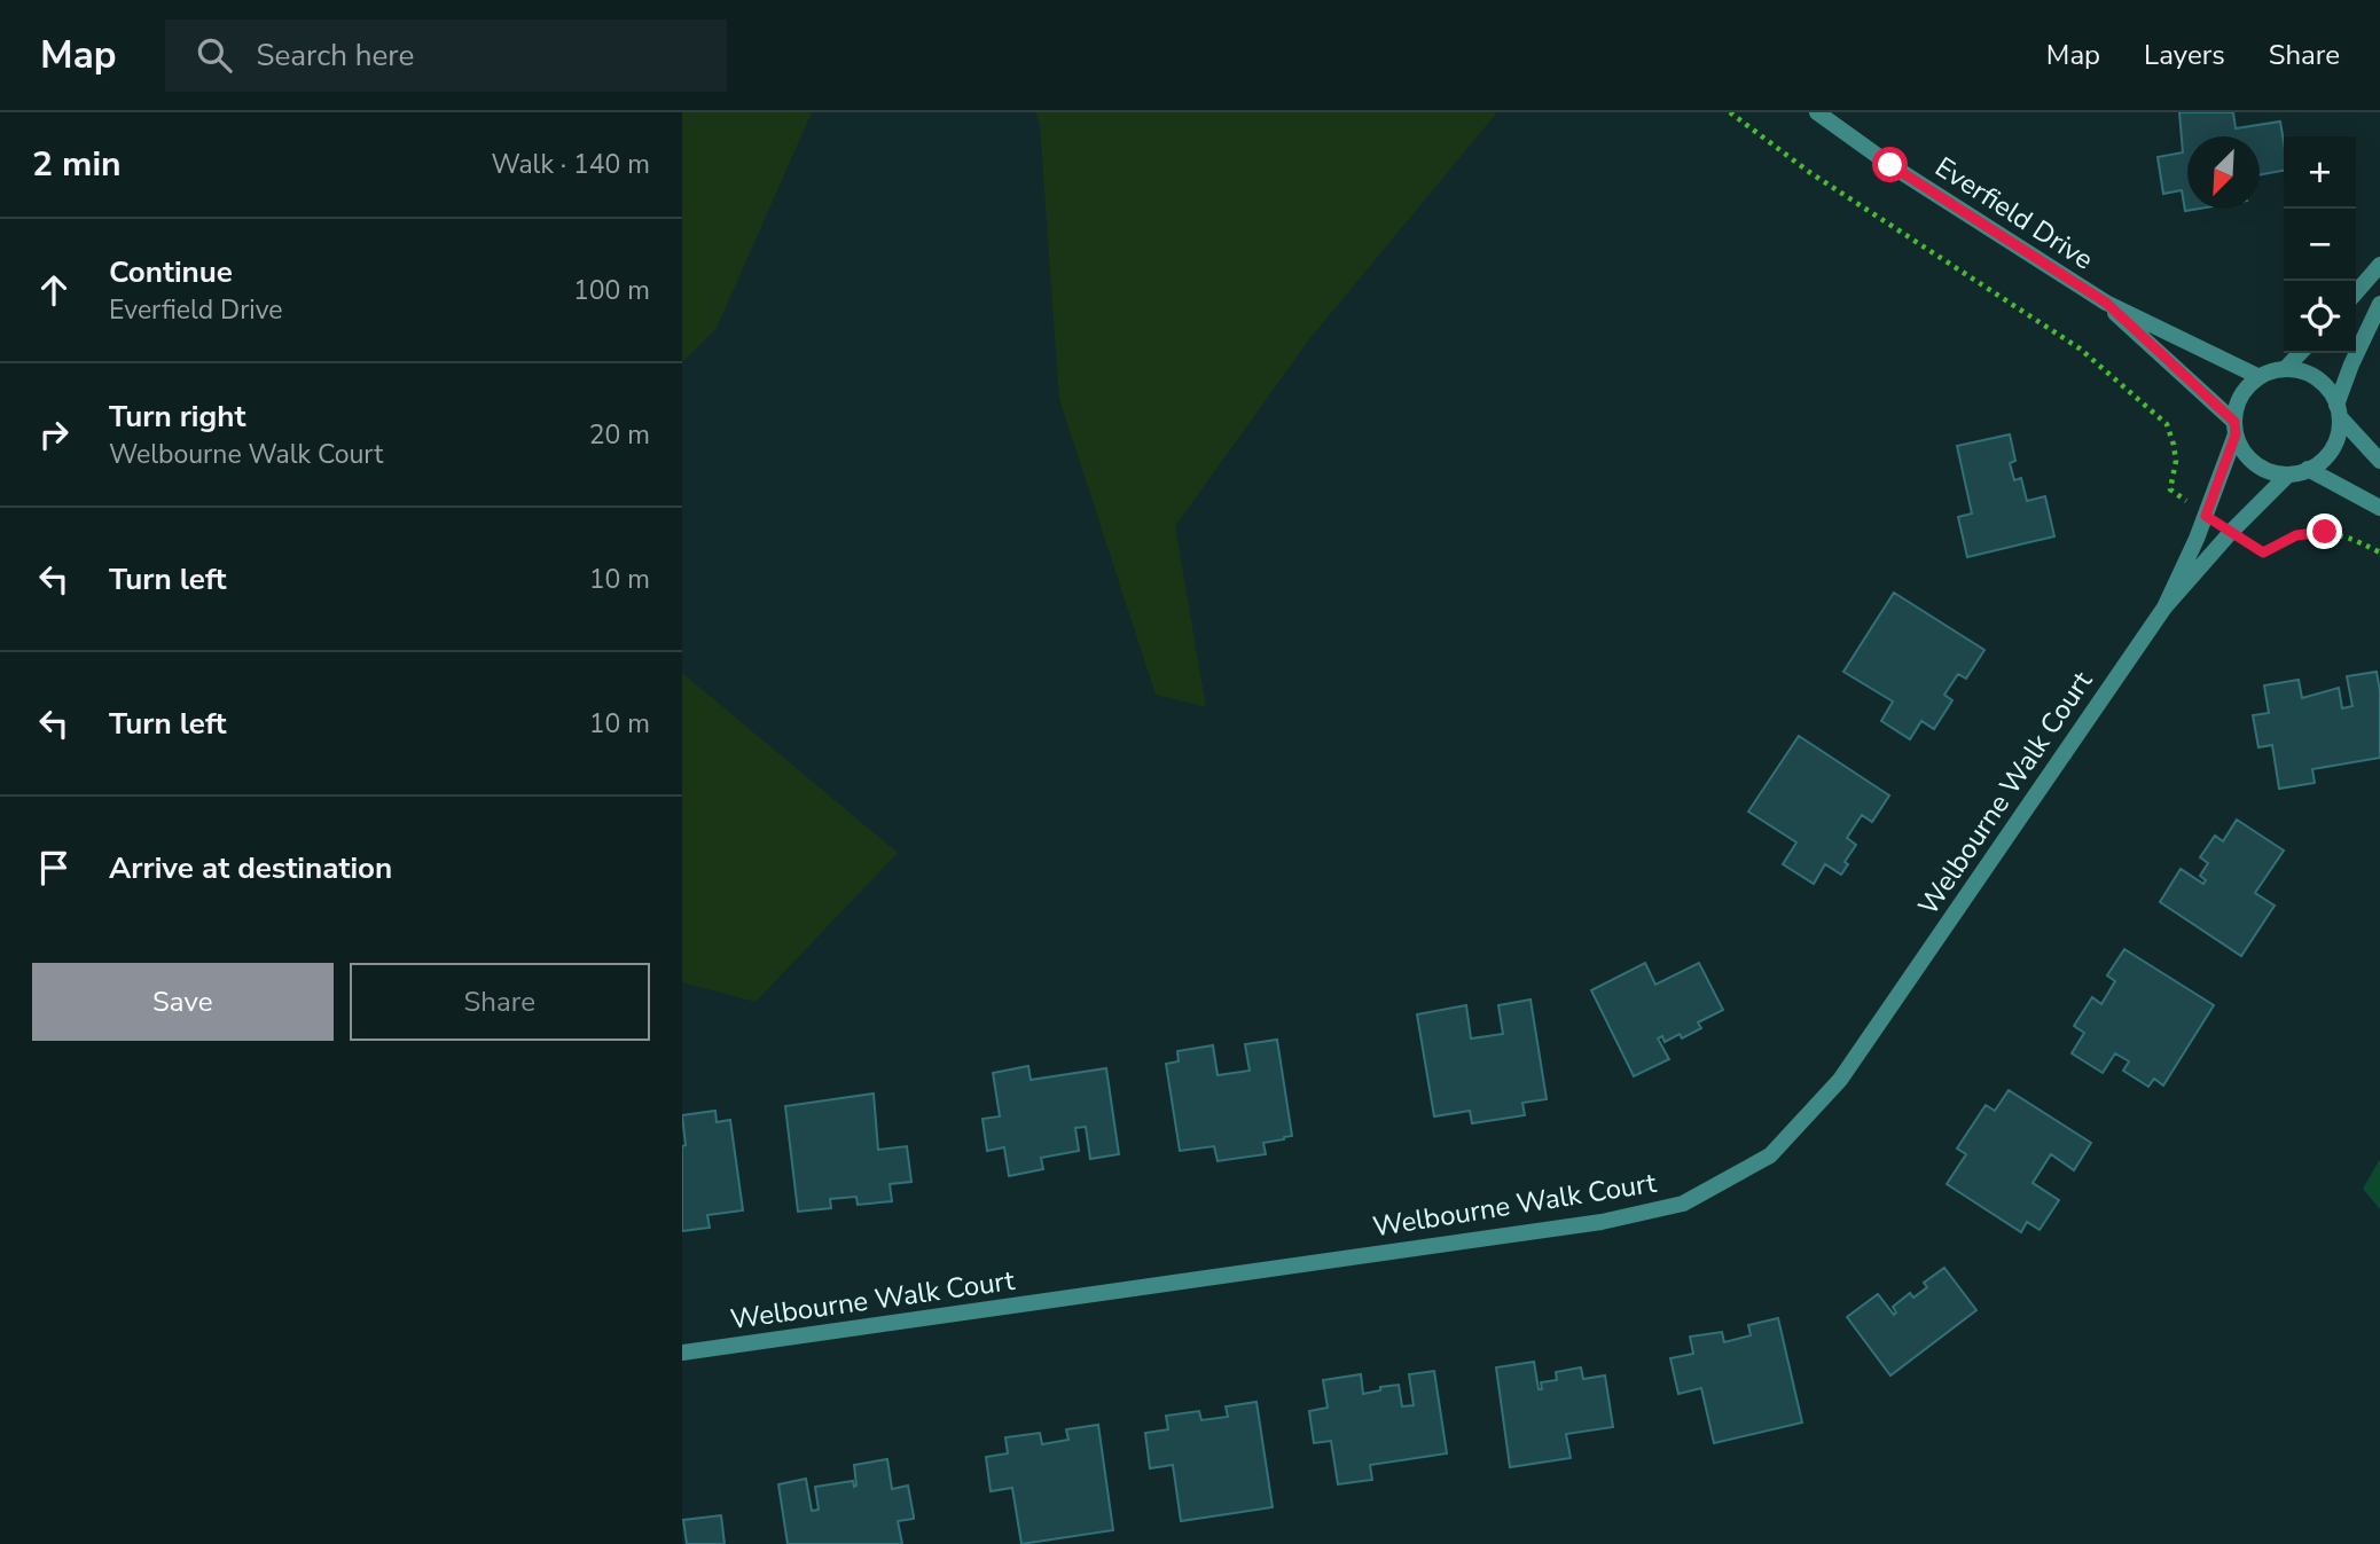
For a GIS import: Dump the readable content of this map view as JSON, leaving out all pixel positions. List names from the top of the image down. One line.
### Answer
{"streets":{"street":["Everfield Drive","Welbourne Walk Court"]},"crossings":[["Everfield Drive","Welbourne Walk Court"]],"north":"bottom left","page":{"header":"Map","search":"Search here","nav":["Map","Layers","Share"],"heading":["2 min","Walk · 140 m"],"map_buttons":["+","−"],"list":[["Continue","Everfield Drive","100 m"],["Turn right","Welbourne Walk Court","20 m"],["Turn left","10 m"],["Turn left","10 m"],"Arrive at destination"],"buttons":["Save","Share"]}}
